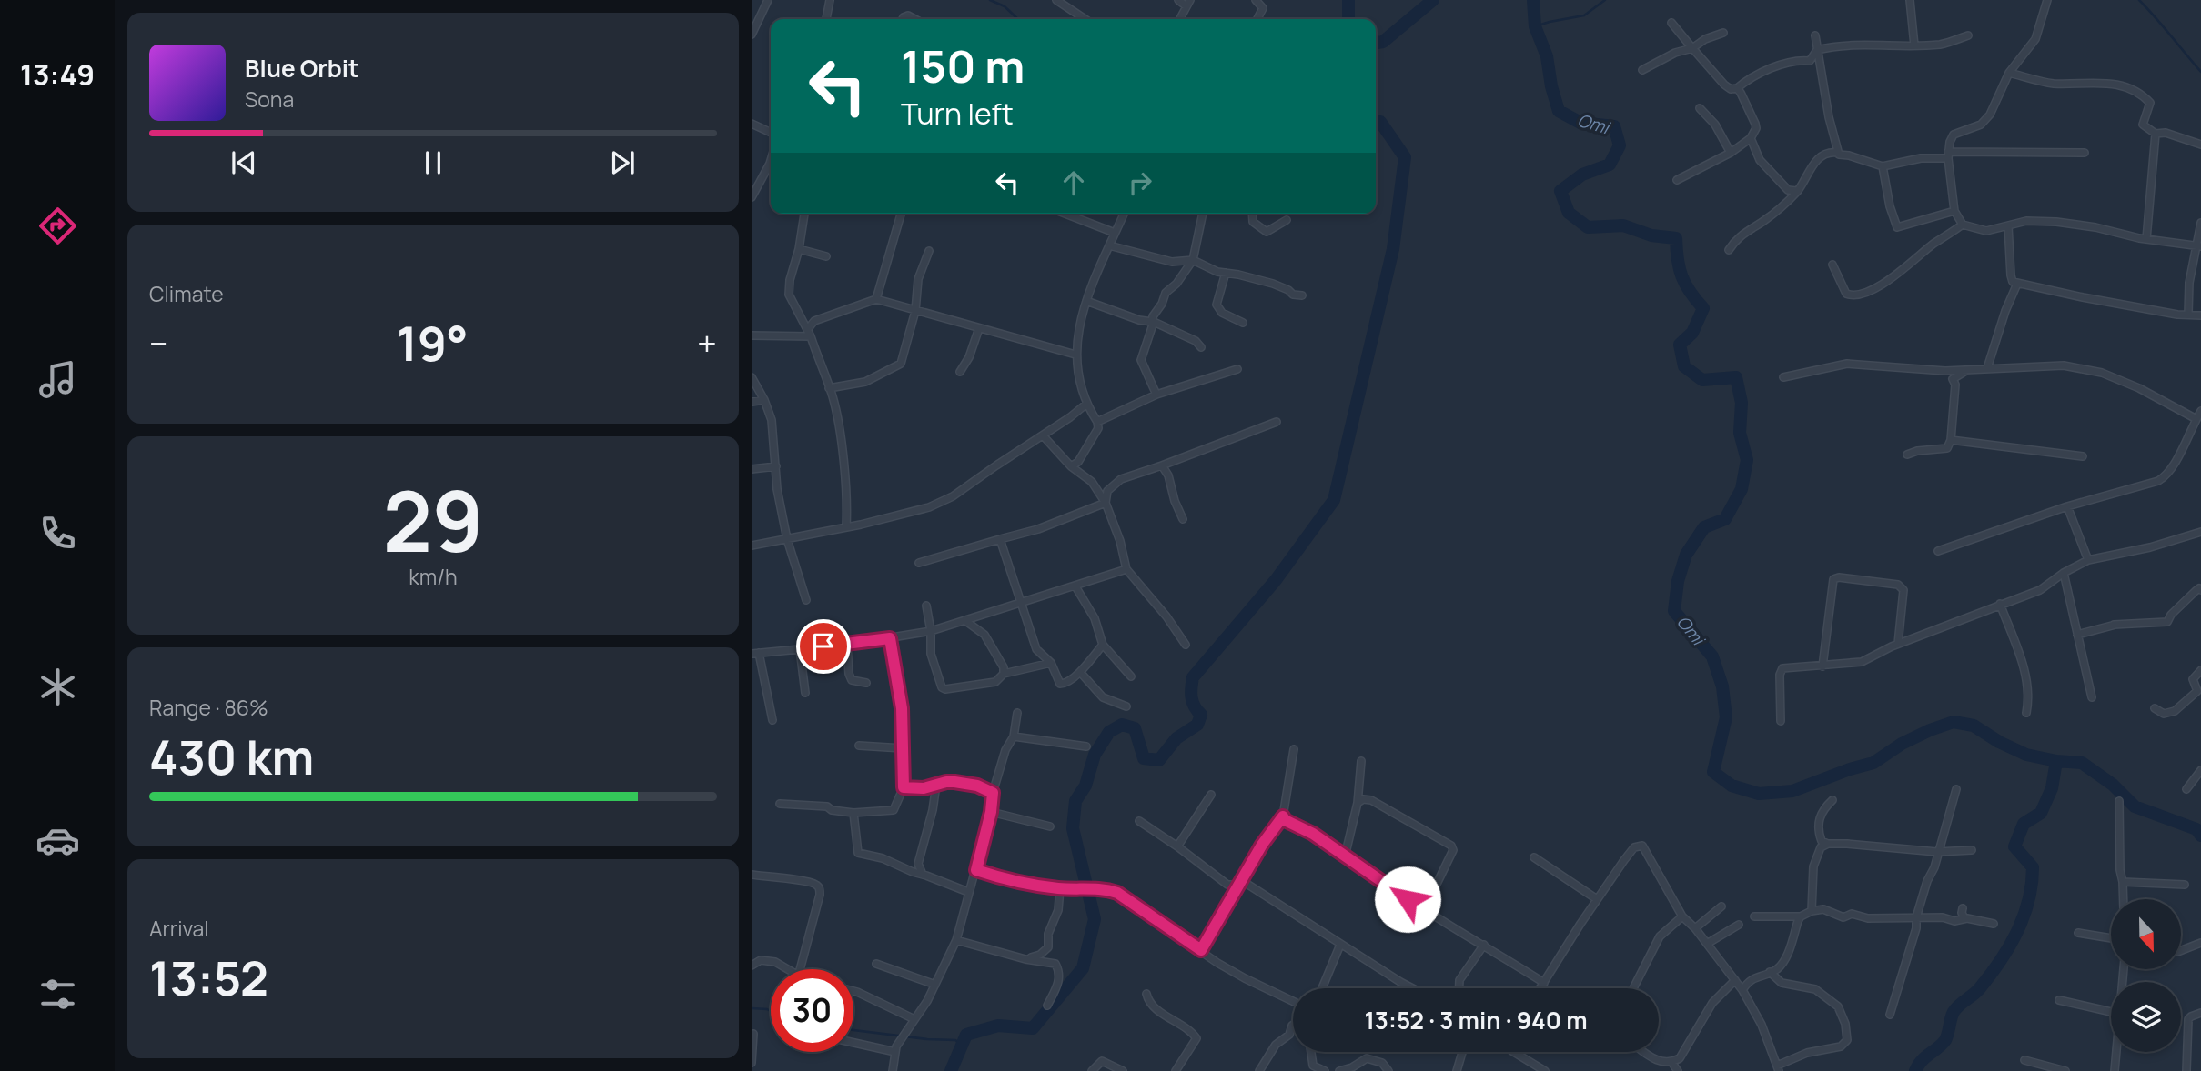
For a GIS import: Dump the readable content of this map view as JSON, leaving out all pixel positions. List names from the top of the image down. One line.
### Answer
{"water":["Omi"],"north":"bottom","page":{"tabs":"13:49","turn":["150 m","Turn left"],"song":["Blue Orbit","Sona"],"tile":["Climate",["29","km/h"],["Range · 86%","430 km"],["Arrival","13:52"]],"heat":["−","19°","+"],"limit":"30","trip":"13:52 · 3 min · 940 m"}}
